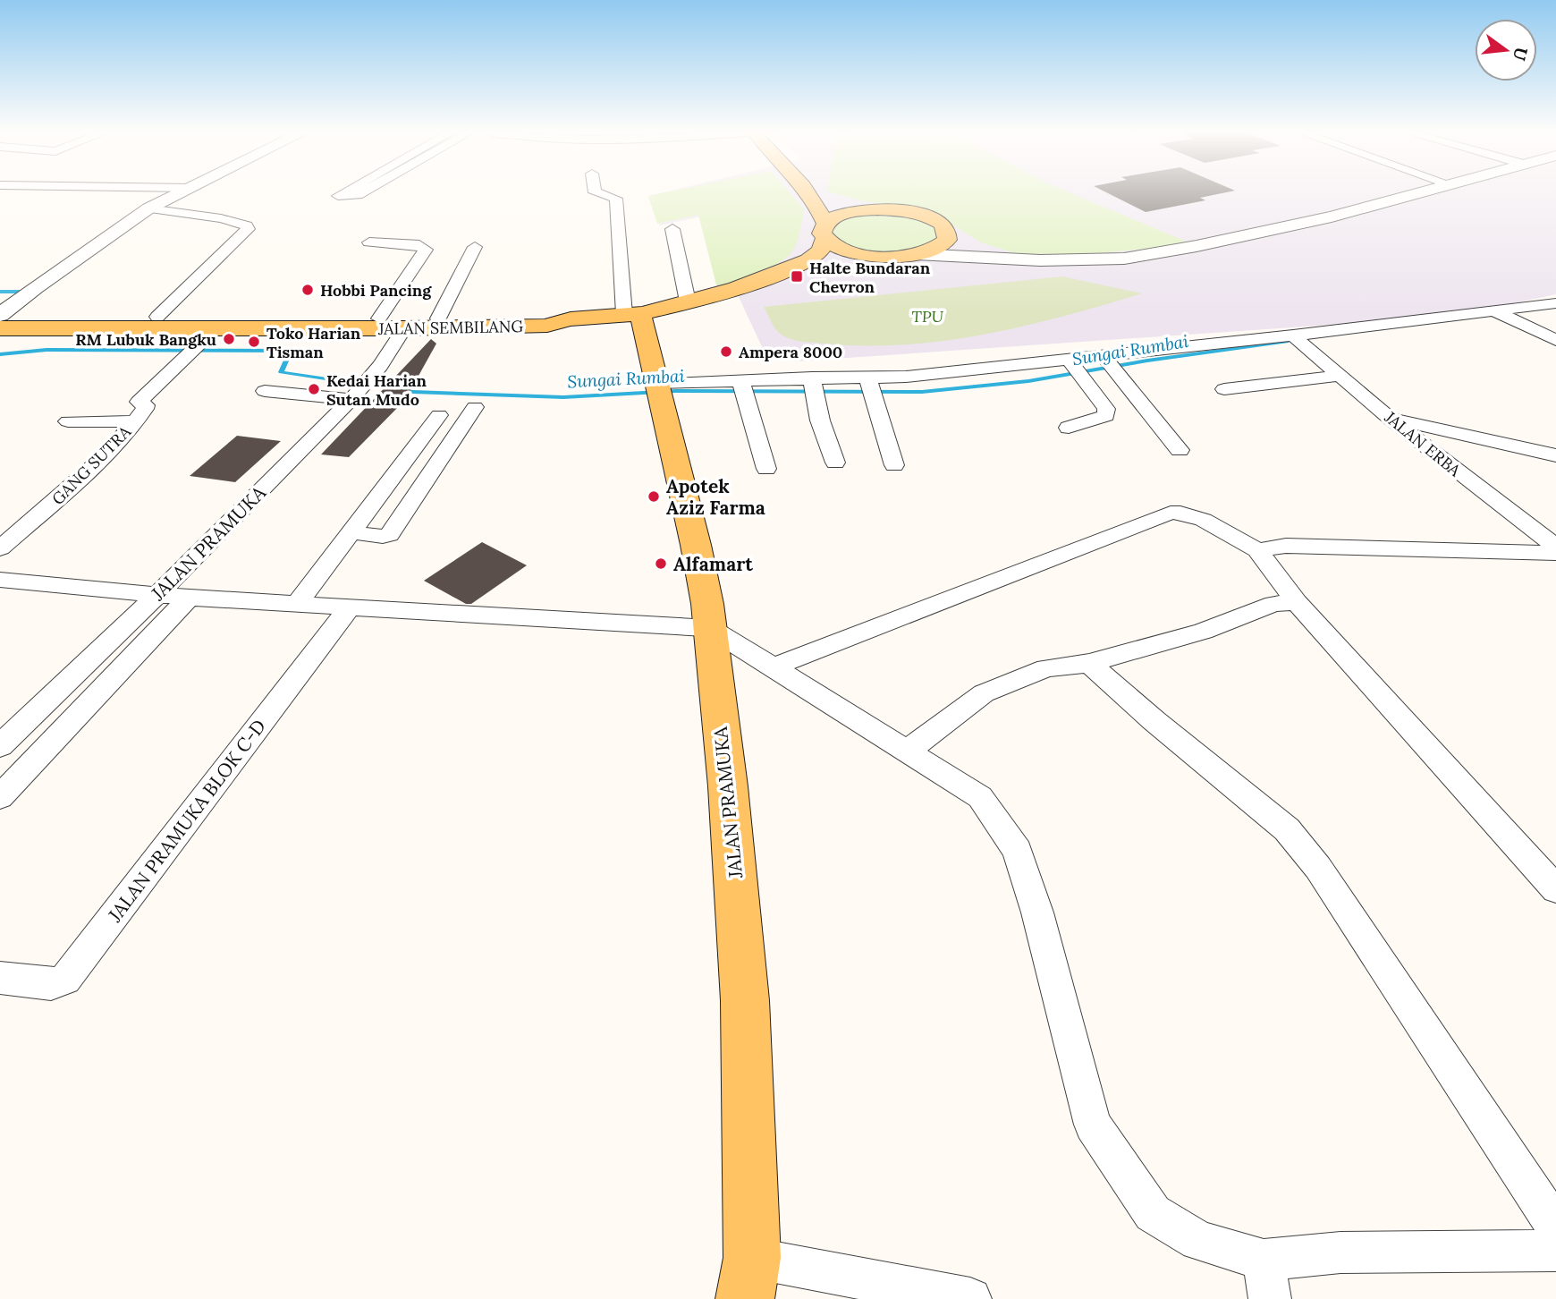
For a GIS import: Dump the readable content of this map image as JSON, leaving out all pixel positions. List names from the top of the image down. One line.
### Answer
{"streets":{"main road":["JALAN SEMBILANG","JALAN PRAMUKA"],"street":["JALAN ERBA","GANG SUTRA","JALAN PRAMUKA BLOK C-D"]},"crossings":[["JALAN SEMBILANG","GANG SUTRA"],["JALAN SEMBILANG","JALAN PRAMUKA"]],"water":["Sungai Rumbai"],"parks":["TPU"],"places":{"transit":["Halte Bundaran Chevron"],"other":["Hobbi Pancing","RM Lubuk Bangku","Toko Harian Tisman","Ampera 8000","Kedai Harian Sutan Mudo","Apotek Aziz Farma","Alfamart"]},"north":"right"}
